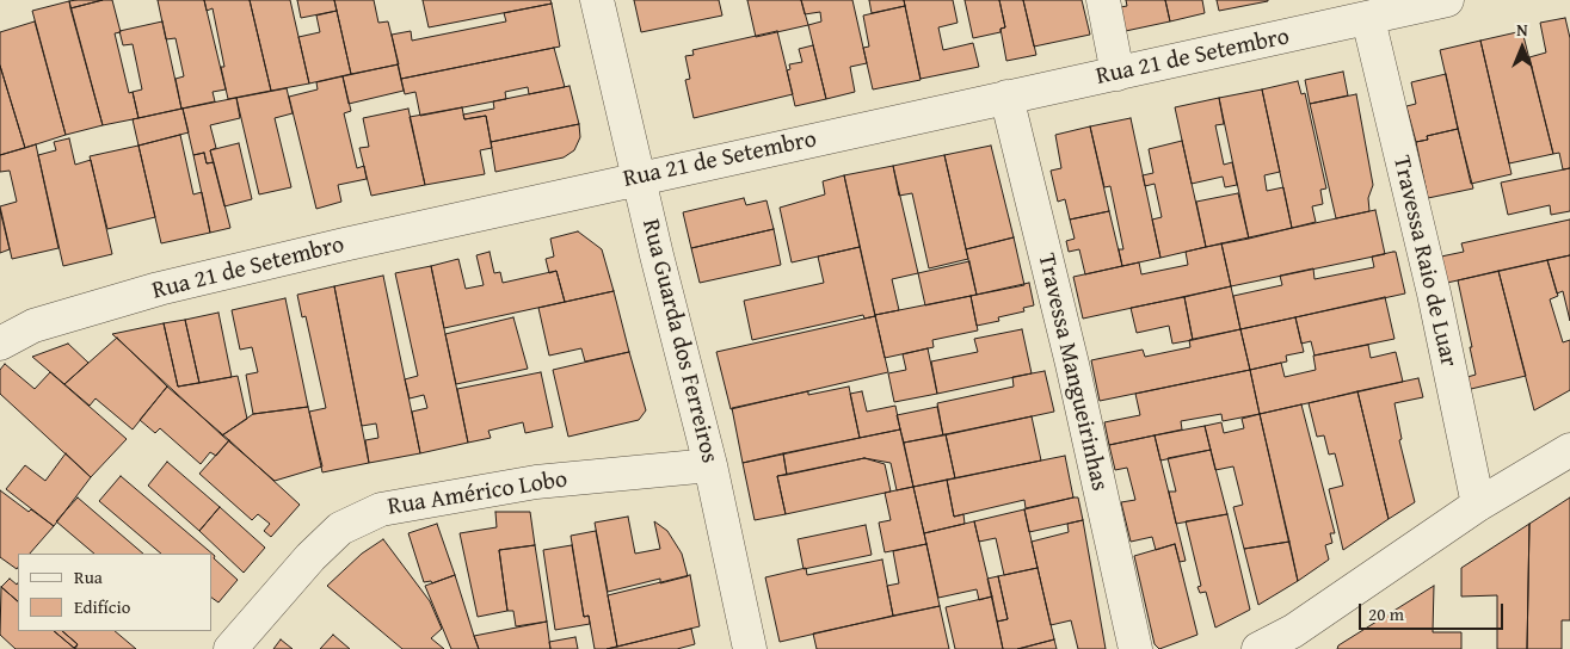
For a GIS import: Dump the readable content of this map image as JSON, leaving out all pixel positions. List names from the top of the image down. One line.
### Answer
{"streets":{"street":["Rua 21 de Setembro","Travessa Raio de Luar","Rua Guarda dos Ferreiros","Travessa Mangueirinhas","Rua Américo Lobo"]},"crossings":[["Rua 21 de Setembro","Travessa Raio de Luar"],["Rua 21 de Setembro","Rua Guarda dos Ferreiros"],["Rua 21 de Setembro","Travessa Mangueirinhas"],["Rua Guarda dos Ferreiros","Rua Américo Lobo"]],"legend":["Rua","Edifício"],"scale_bar":"20 m","north":"top"}
